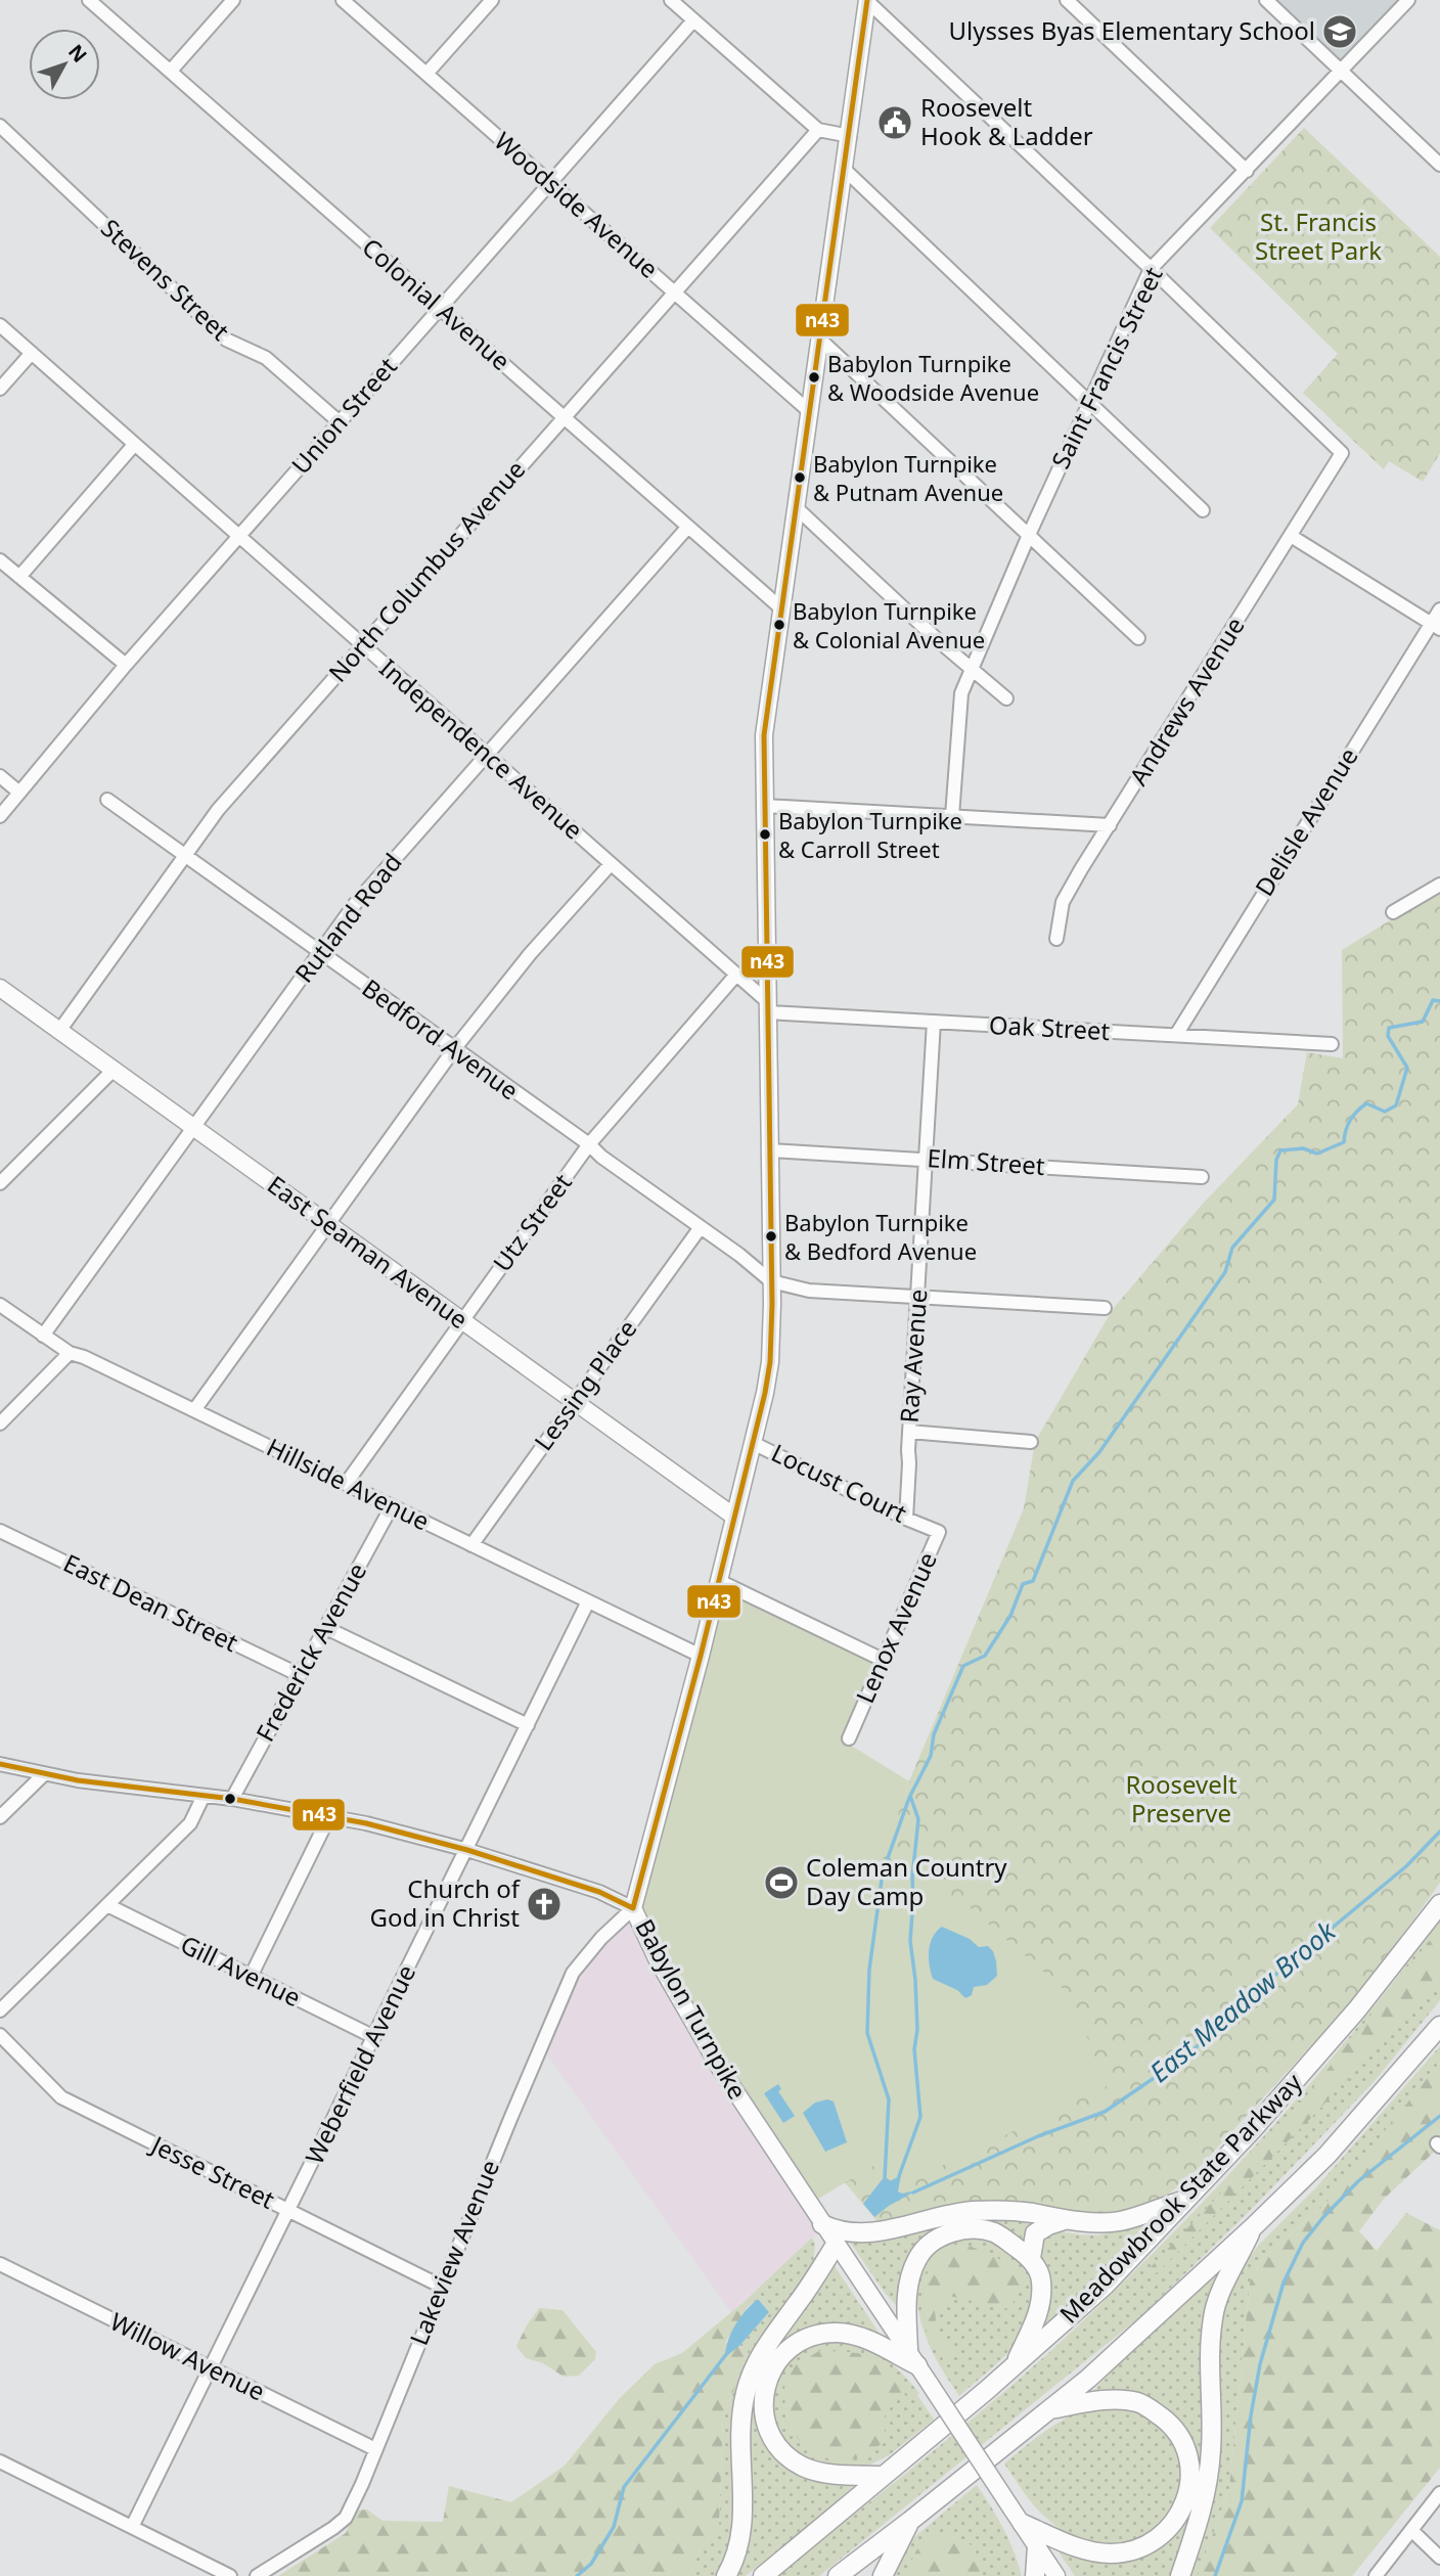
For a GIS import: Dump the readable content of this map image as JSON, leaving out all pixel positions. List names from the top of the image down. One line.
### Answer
{"streets":{"highway":["Meadowbrook State Parkway"],"main road":["East Seaman Avenue","Babylon Turnpike"],"street":["Woodside Avenue","Stevens Street","Colonial Avenue","Saint Francis Street","Union Street","North Columbus Avenue","Andrews Avenue","Independence Avenue","Delisle Avenue","Rutland Road","Oak Street","Bedford Avenue","Elm Street","Utz Street","Ray Avenue","Lessing Place","Locust Court","Hillside Avenue","East Dean Street","Lenox Avenue","Frederick Avenue","Gill Avenue","Weberfield Avenue","Jesse Street","Lakeview Avenue","Willow Avenue"]},"crossings":[["Woodside Avenue","Union Street"],["Woodside Avenue","North Columbus Avenue"],["Woodside Avenue","Babylon Turnpike"],["Stevens Street","Union Street"],["Colonial Avenue","Union Street"],["Colonial Avenue","North Columbus Avenue"],["Colonial Avenue","Rutland Road"],["Colonial Avenue","Babylon Turnpike"],["Saint Francis Street","Andrews Avenue"],["Union Street","Independence Avenue"],["North Columbus Avenue","Independence Avenue"],["North Columbus Avenue","Bedford Avenue"],["North Columbus Avenue","East Seaman Avenue"],["Independence Avenue","Rutland Road"],["Independence Avenue","Oak Street"],["Independence Avenue","Utz Street"],["Independence Avenue","Babylon Turnpike"],["Delisle Avenue","Oak Street"],["Rutland Road","Bedford Avenue"],["Rutland Road","East Seaman Avenue"],["Rutland Road","Hillside Avenue"],["Oak Street","Ray Avenue"],["Oak Street","Babylon Turnpike"],["Bedford Avenue","Utz Street"],["Bedford Avenue","Lessing Place"],["Bedford Avenue","Babylon Turnpike"],["Elm Street","Ray Avenue"],["Elm Street","Babylon Turnpike"],["Utz Street","East Seaman Avenue"],["Utz Street","Hillside Avenue"],["East Seaman Avenue","Lessing Place"],["East Seaman Avenue","Babylon Turnpike"],["Ray Avenue","Locust Court"],["Lessing Place","Hillside Avenue"],["Locust Court","Lenox Avenue"],["Locust Court","Babylon Turnpike"],["Hillside Avenue","Frederick Avenue"],["Hillside Avenue","Babylon Turnpike"],["Hillside Avenue","Weberfield Avenue"],["East Dean Street","Frederick Avenue"],["Gill Avenue","Weberfield Avenue"],["Babylon Turnpike","Lakeview Avenue"],["Weberfield Avenue","Jesse Street"],["Weberfield Avenue","Willow Avenue"],["Jesse Street","Lakeview Avenue"],["Lakeview Avenue","Willow Avenue"]],"water":["East Meadow Brook"],"parks":["St. Francis Street Park","Roosevelt Preserve"],"places":{"school or university":["Ulysses Byas Elementary School"],"public building":["Roosevelt Hook & Ladder"],"other":["Babylon Turnpike & Woodside Avenue","Babylon Turnpike & Putnam Avenue","Babylon Turnpike & Colonial Avenue","Babylon Turnpike & Carroll Street","Babylon Turnpike & Bedford Avenue"],"sports":["Coleman Country Day Camp"],"church":["Church of God in Christ"]},"lines":["transit line n43"],"north":"top right"}
